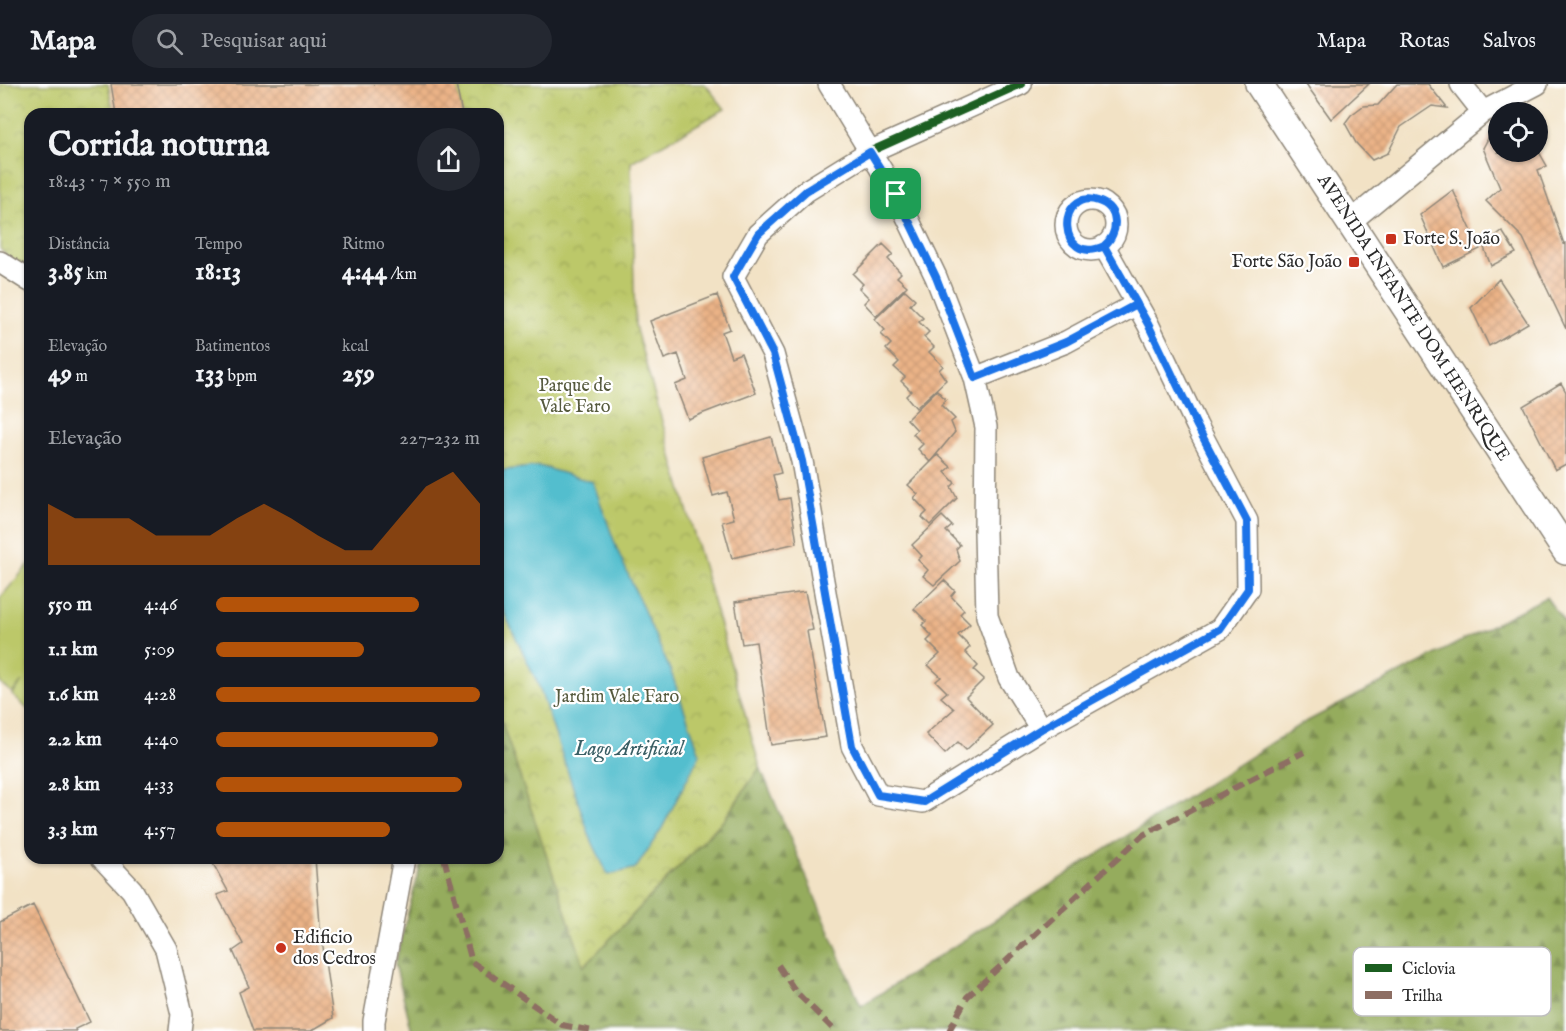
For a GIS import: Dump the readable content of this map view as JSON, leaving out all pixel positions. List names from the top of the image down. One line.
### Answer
{"streets":{"street":["AVENIDA INFANTE DOM HENRIQUE"]},"water":["Lago Artificial"],"parks":["Parque de Vale Faro","Jardim Vale Faro"],"places":{"transit":["Forte S. João","Forte São João"],"other":["Edificio dos Cedros"]},"legend":["Ciclovia","Trilha"],"page":{"header":"Mapa","search":"Pesquisar aqui","nav":["Mapa","Rotas","Salvos"],"heading":["Corrida noturna","18:43 · 7 × 550 m"],"stats":[["Distância","3.85 km"],["Tempo","18:13"],["Ritmo","4:44 /km"],["Elevação","49 m"],["Batimentos","133 bpm"],["kcal","259"]],"chart":["Elevação","227–232 m"],"list":[{"name":"550 m","note":"4:46"},{"name":"1.1 km","note":"5:09"},{"name":"1.6 km","note":"4:28"},{"name":"2.2 km","note":"4:40"},{"name":"2.8 km","note":"4:33"},{"name":"3.3 km","note":"4:57"}]}}
